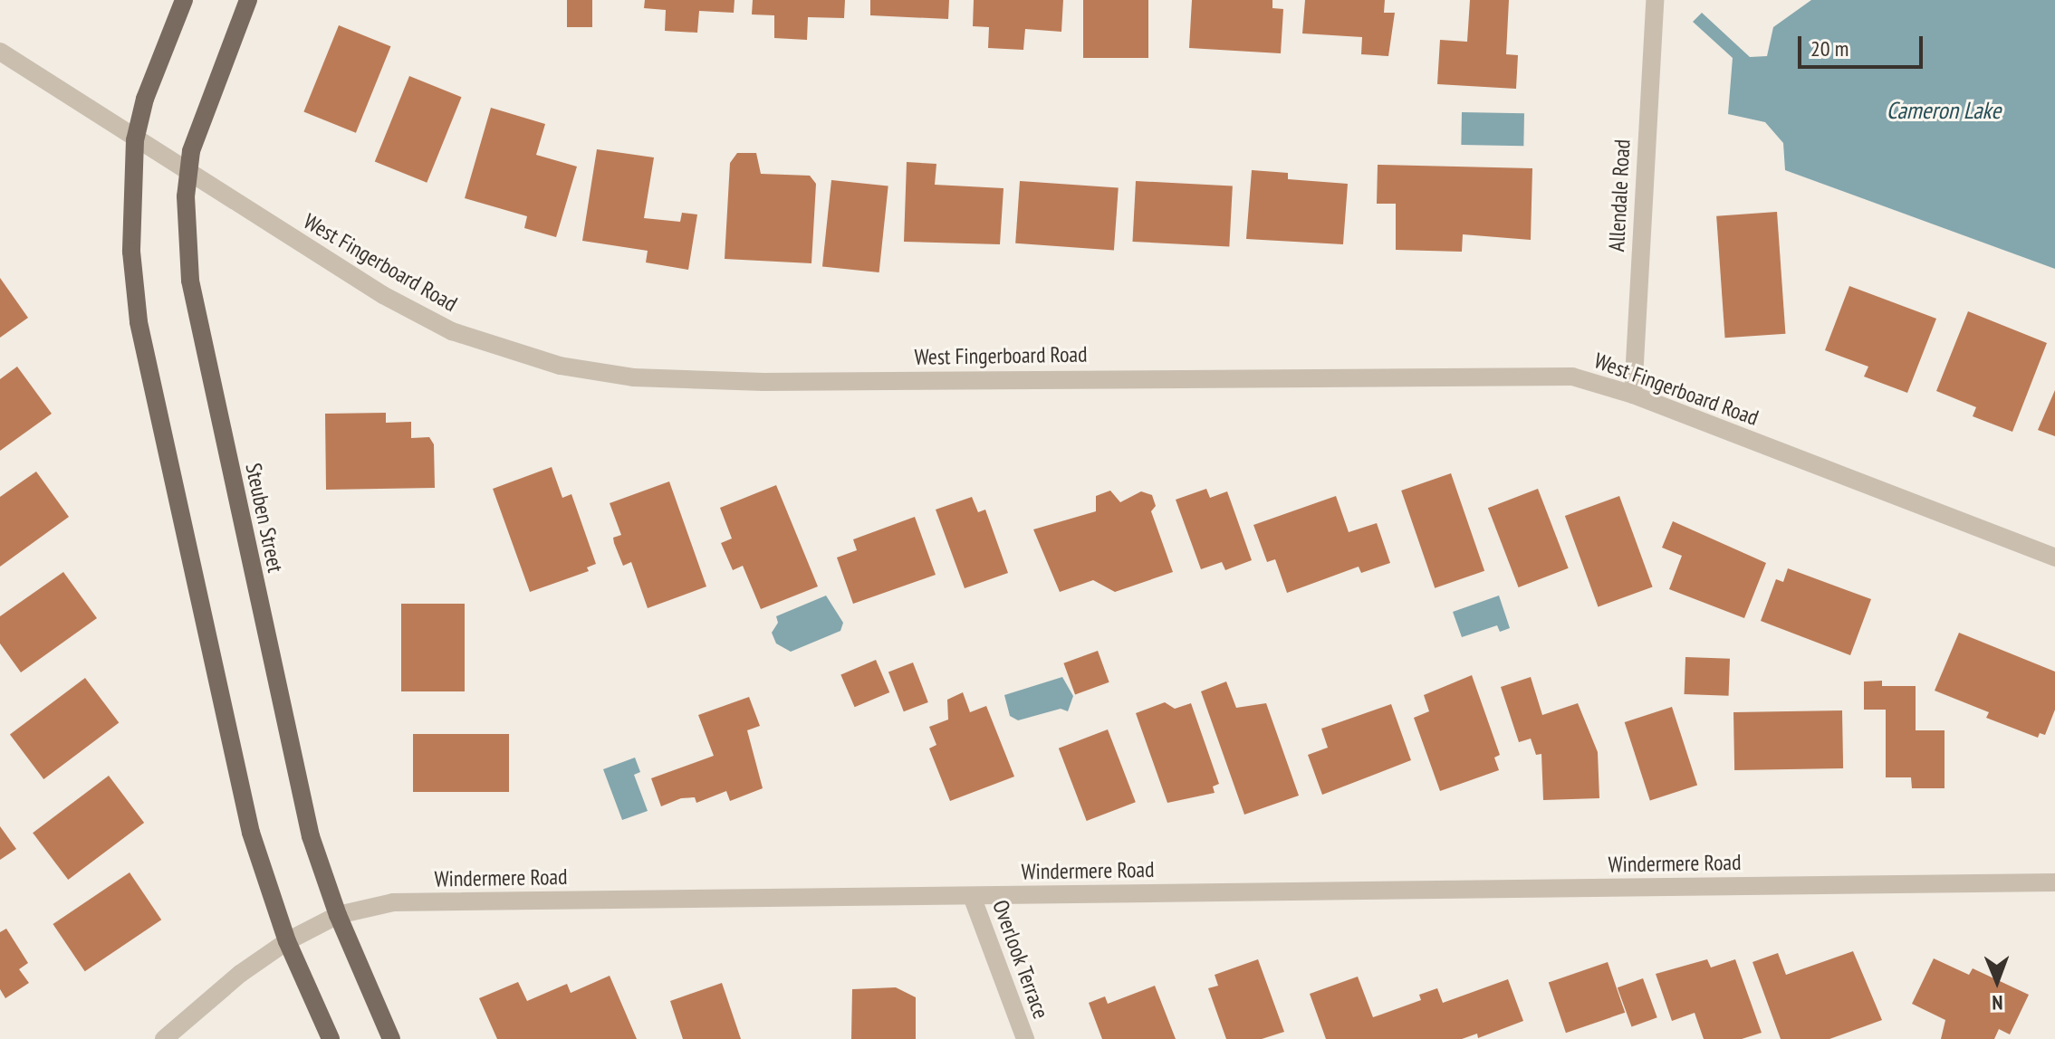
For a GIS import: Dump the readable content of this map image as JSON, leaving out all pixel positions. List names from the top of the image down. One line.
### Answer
{"streets":{"main road":["Steuben Street"],"street":["Allendale Road","West Fingerboard Road","Windermere Road","Overlook Terrace"]},"crossings":[["Allendale Road","West Fingerboard Road"],["West Fingerboard Road","Steuben Street"],["Steuben Street","Windermere Road"],["Windermere Road","Overlook Terrace"]],"water":["Cameron Lake"],"scale_bar":"20 m","north":"bottom"}
